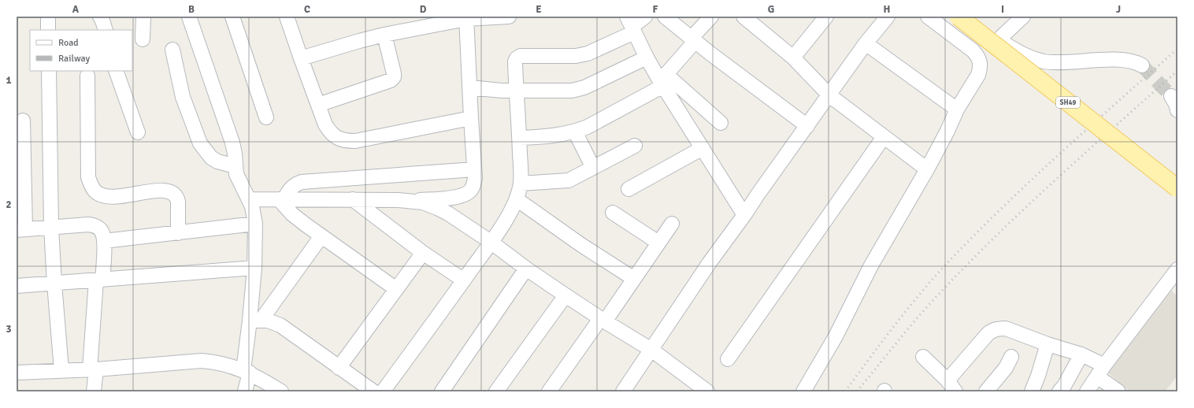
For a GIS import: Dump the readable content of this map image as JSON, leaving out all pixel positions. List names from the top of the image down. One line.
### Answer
{"streets":{"main road":["SH49"]},"legend":["Road","Railway"],"grid":{"columns":["A","B","C","D","E","F","G","H","I","J"],"rows":["1","2","3"]}}
